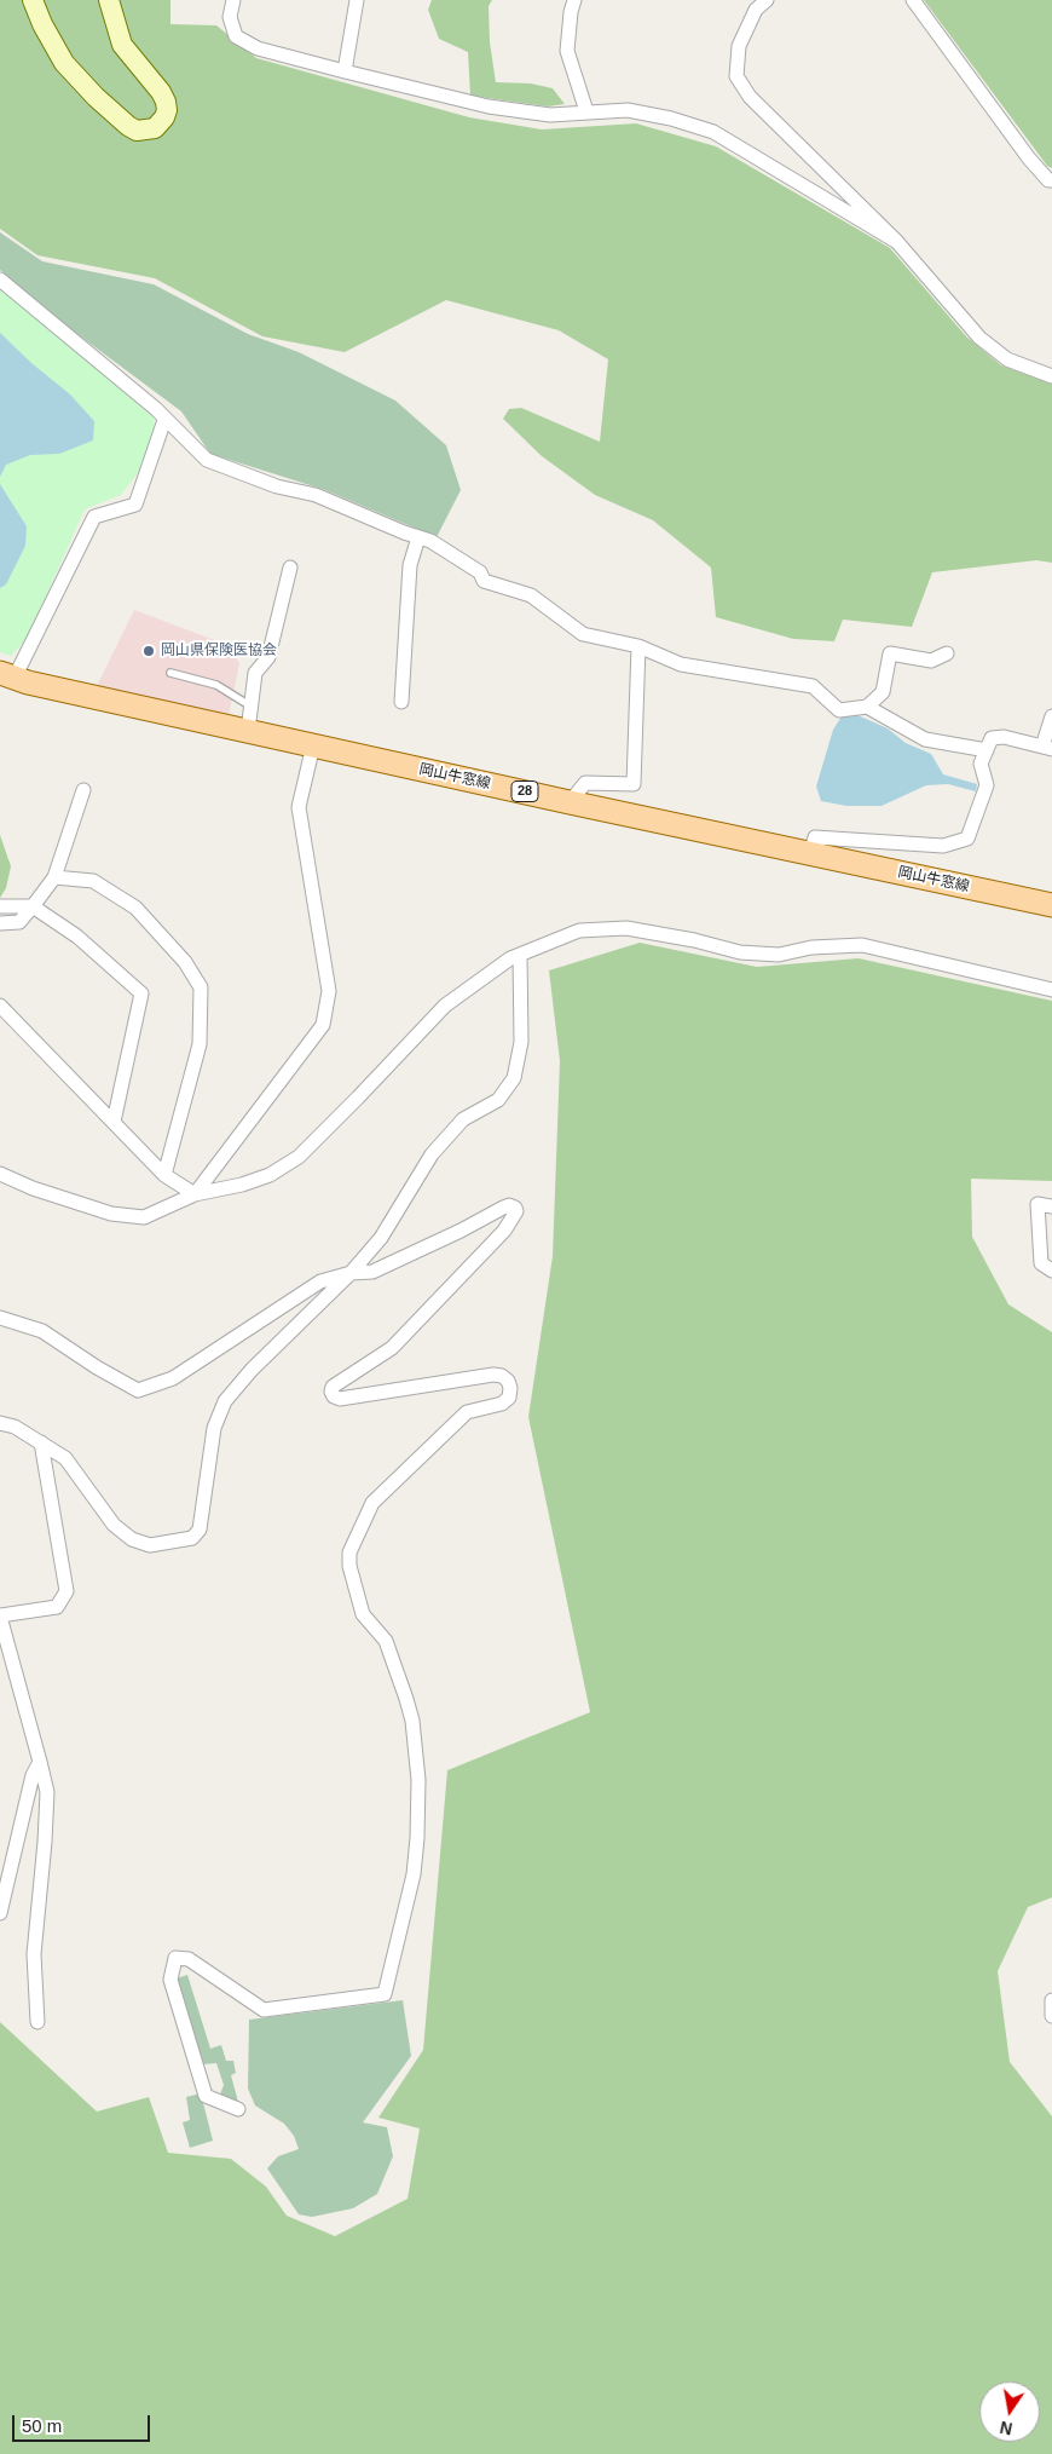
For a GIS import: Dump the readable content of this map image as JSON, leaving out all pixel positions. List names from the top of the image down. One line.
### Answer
{"streets":{"main road":["岡山牛窓線","28"]},"places":["岡山県保険医協会"],"scale_bar":"50 m","north":"bottom"}
